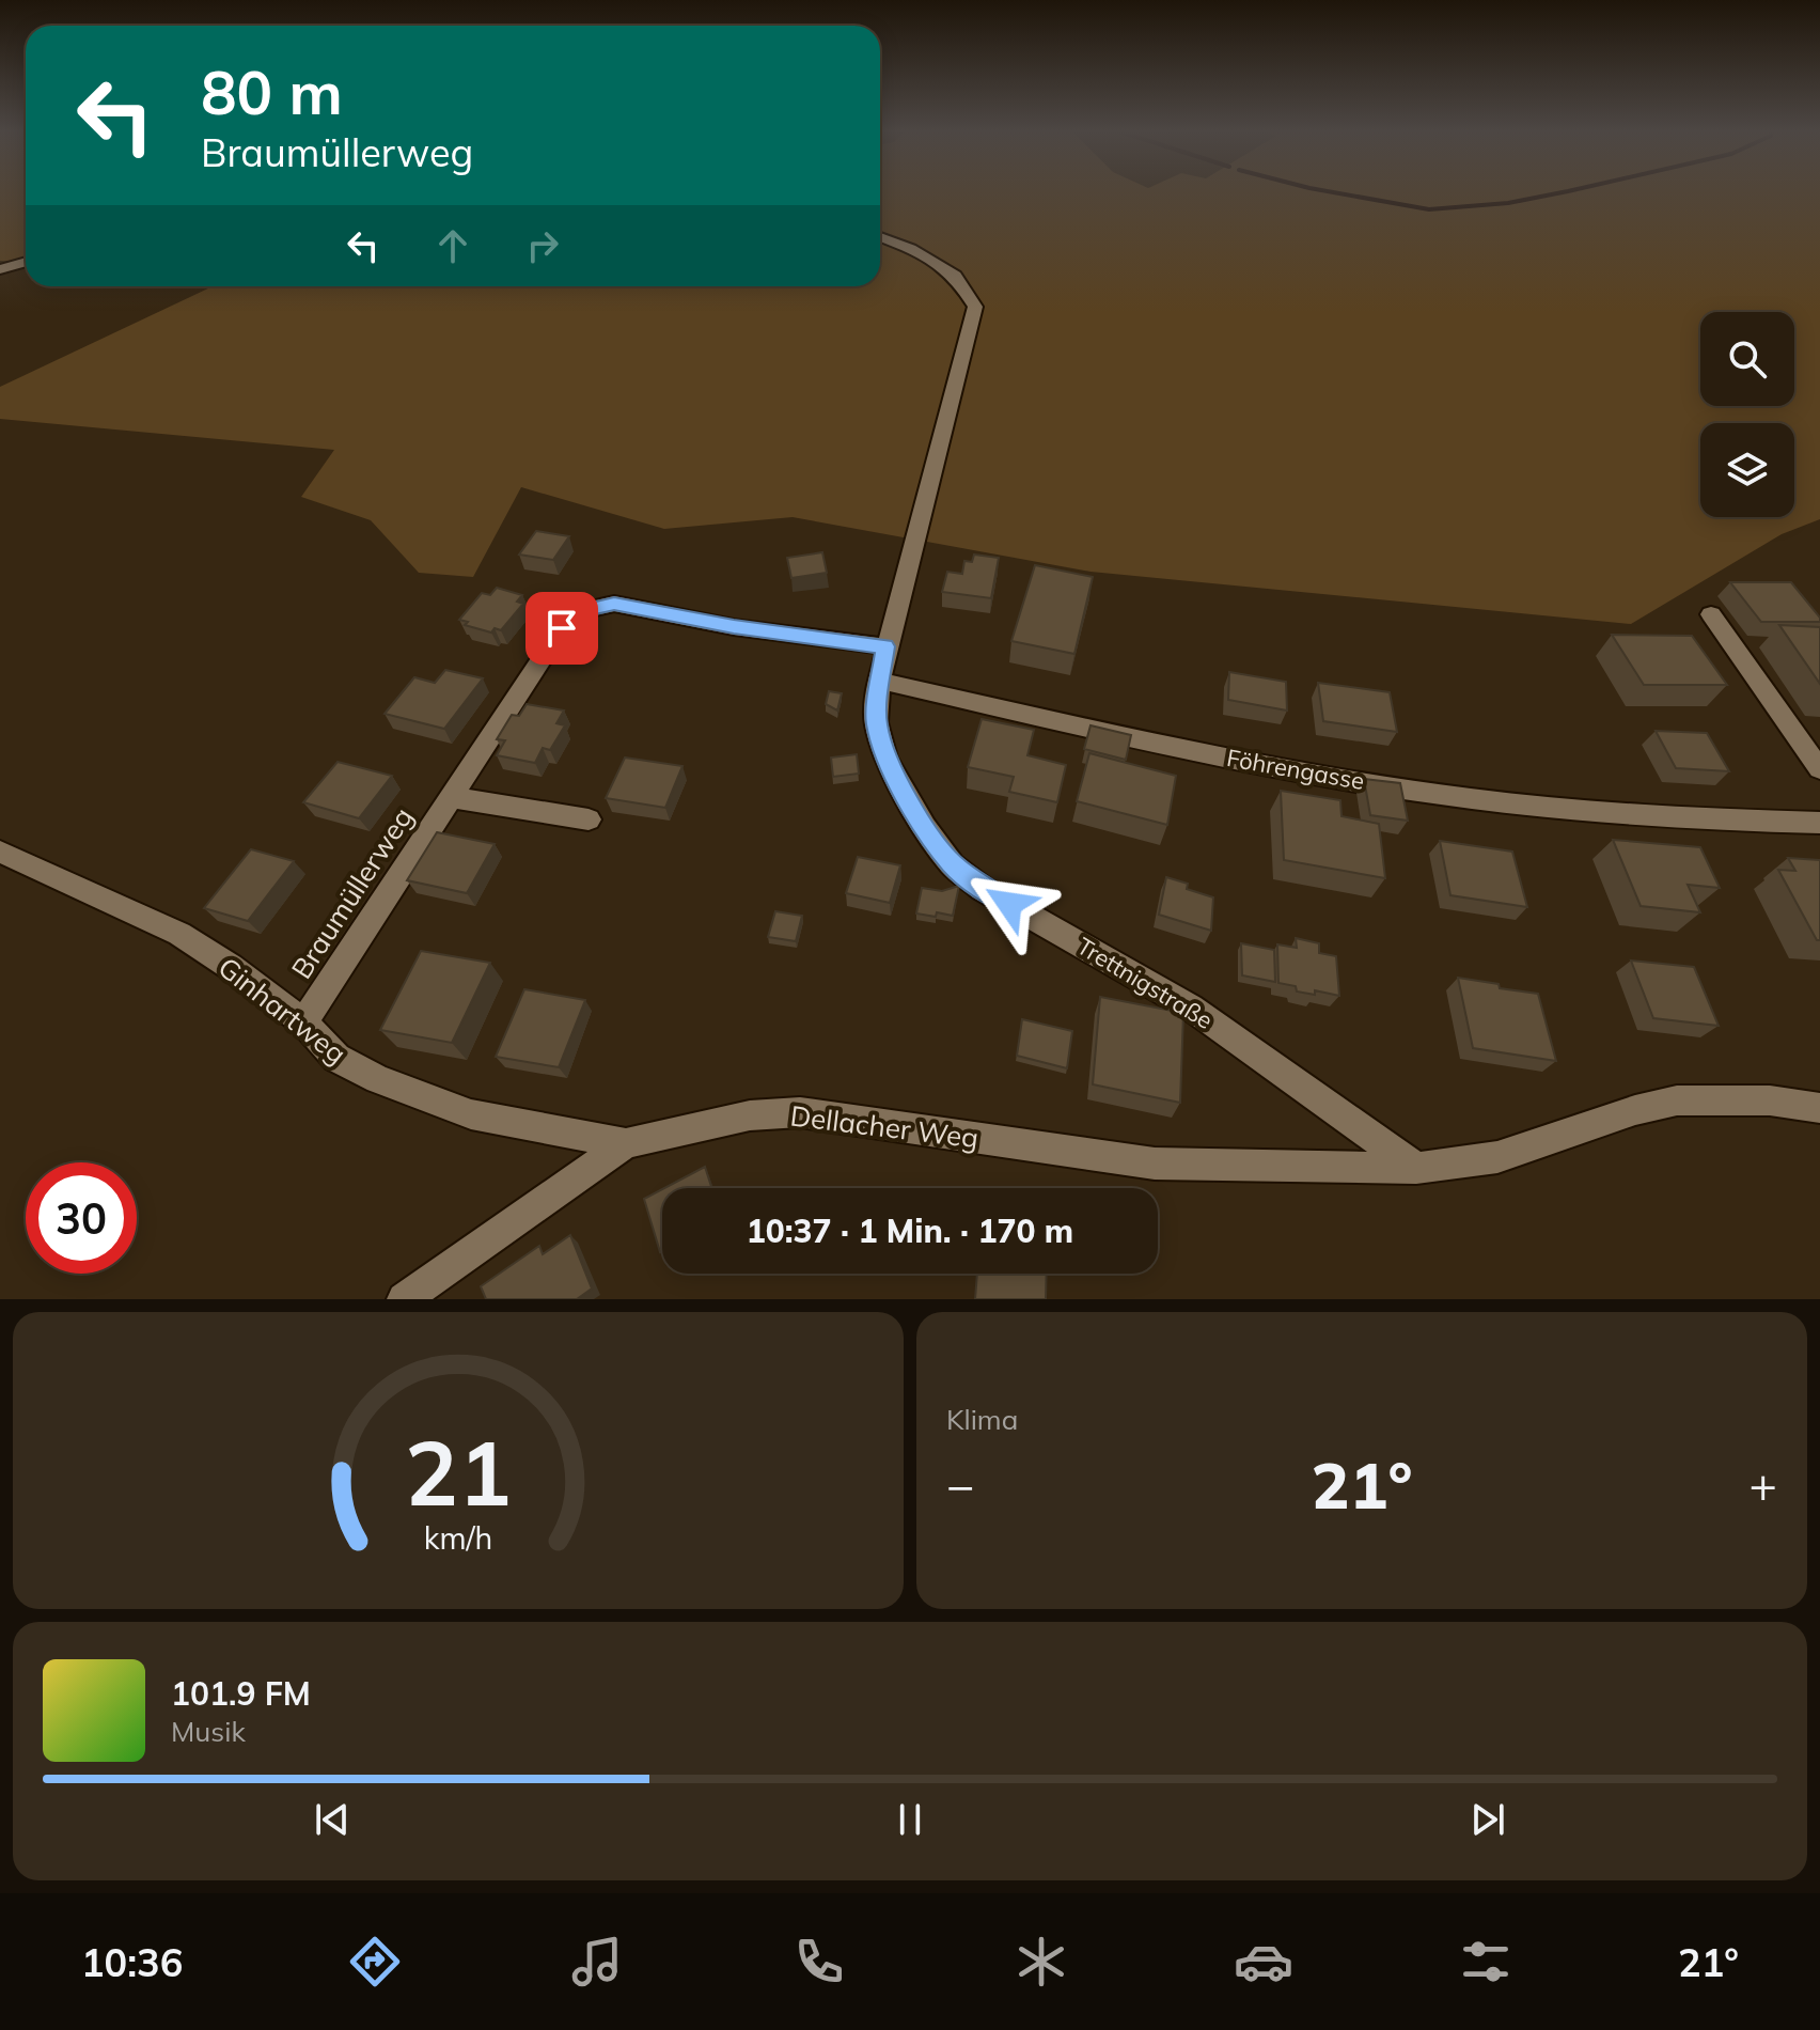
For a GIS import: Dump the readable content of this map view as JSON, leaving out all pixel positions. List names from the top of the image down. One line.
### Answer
{"streets":{"street":["Föhrengasse","Braumüllerweg","Trettnigstraße","Ginhartweg","Dellacher Weg"]},"crossings":[["Föhrengasse","Trettnigstraße"],["Braumüllerweg","Trettnigstraße"],["Braumüllerweg","Ginhartweg"],["Trettnigstraße","Dellacher Weg"],["Ginhartweg","Dellacher Weg"]],"page":{"turn":["80 m","Braumüllerweg"],"limit":"30","trip":"10:37 · 1 Min. · 170 m","tile":"Klima","heat":["−","21°","+"],"song":["101.9 FM","Musik"],"tabs":["10:36","21°"],"gauge":["21","km/h"]}}
